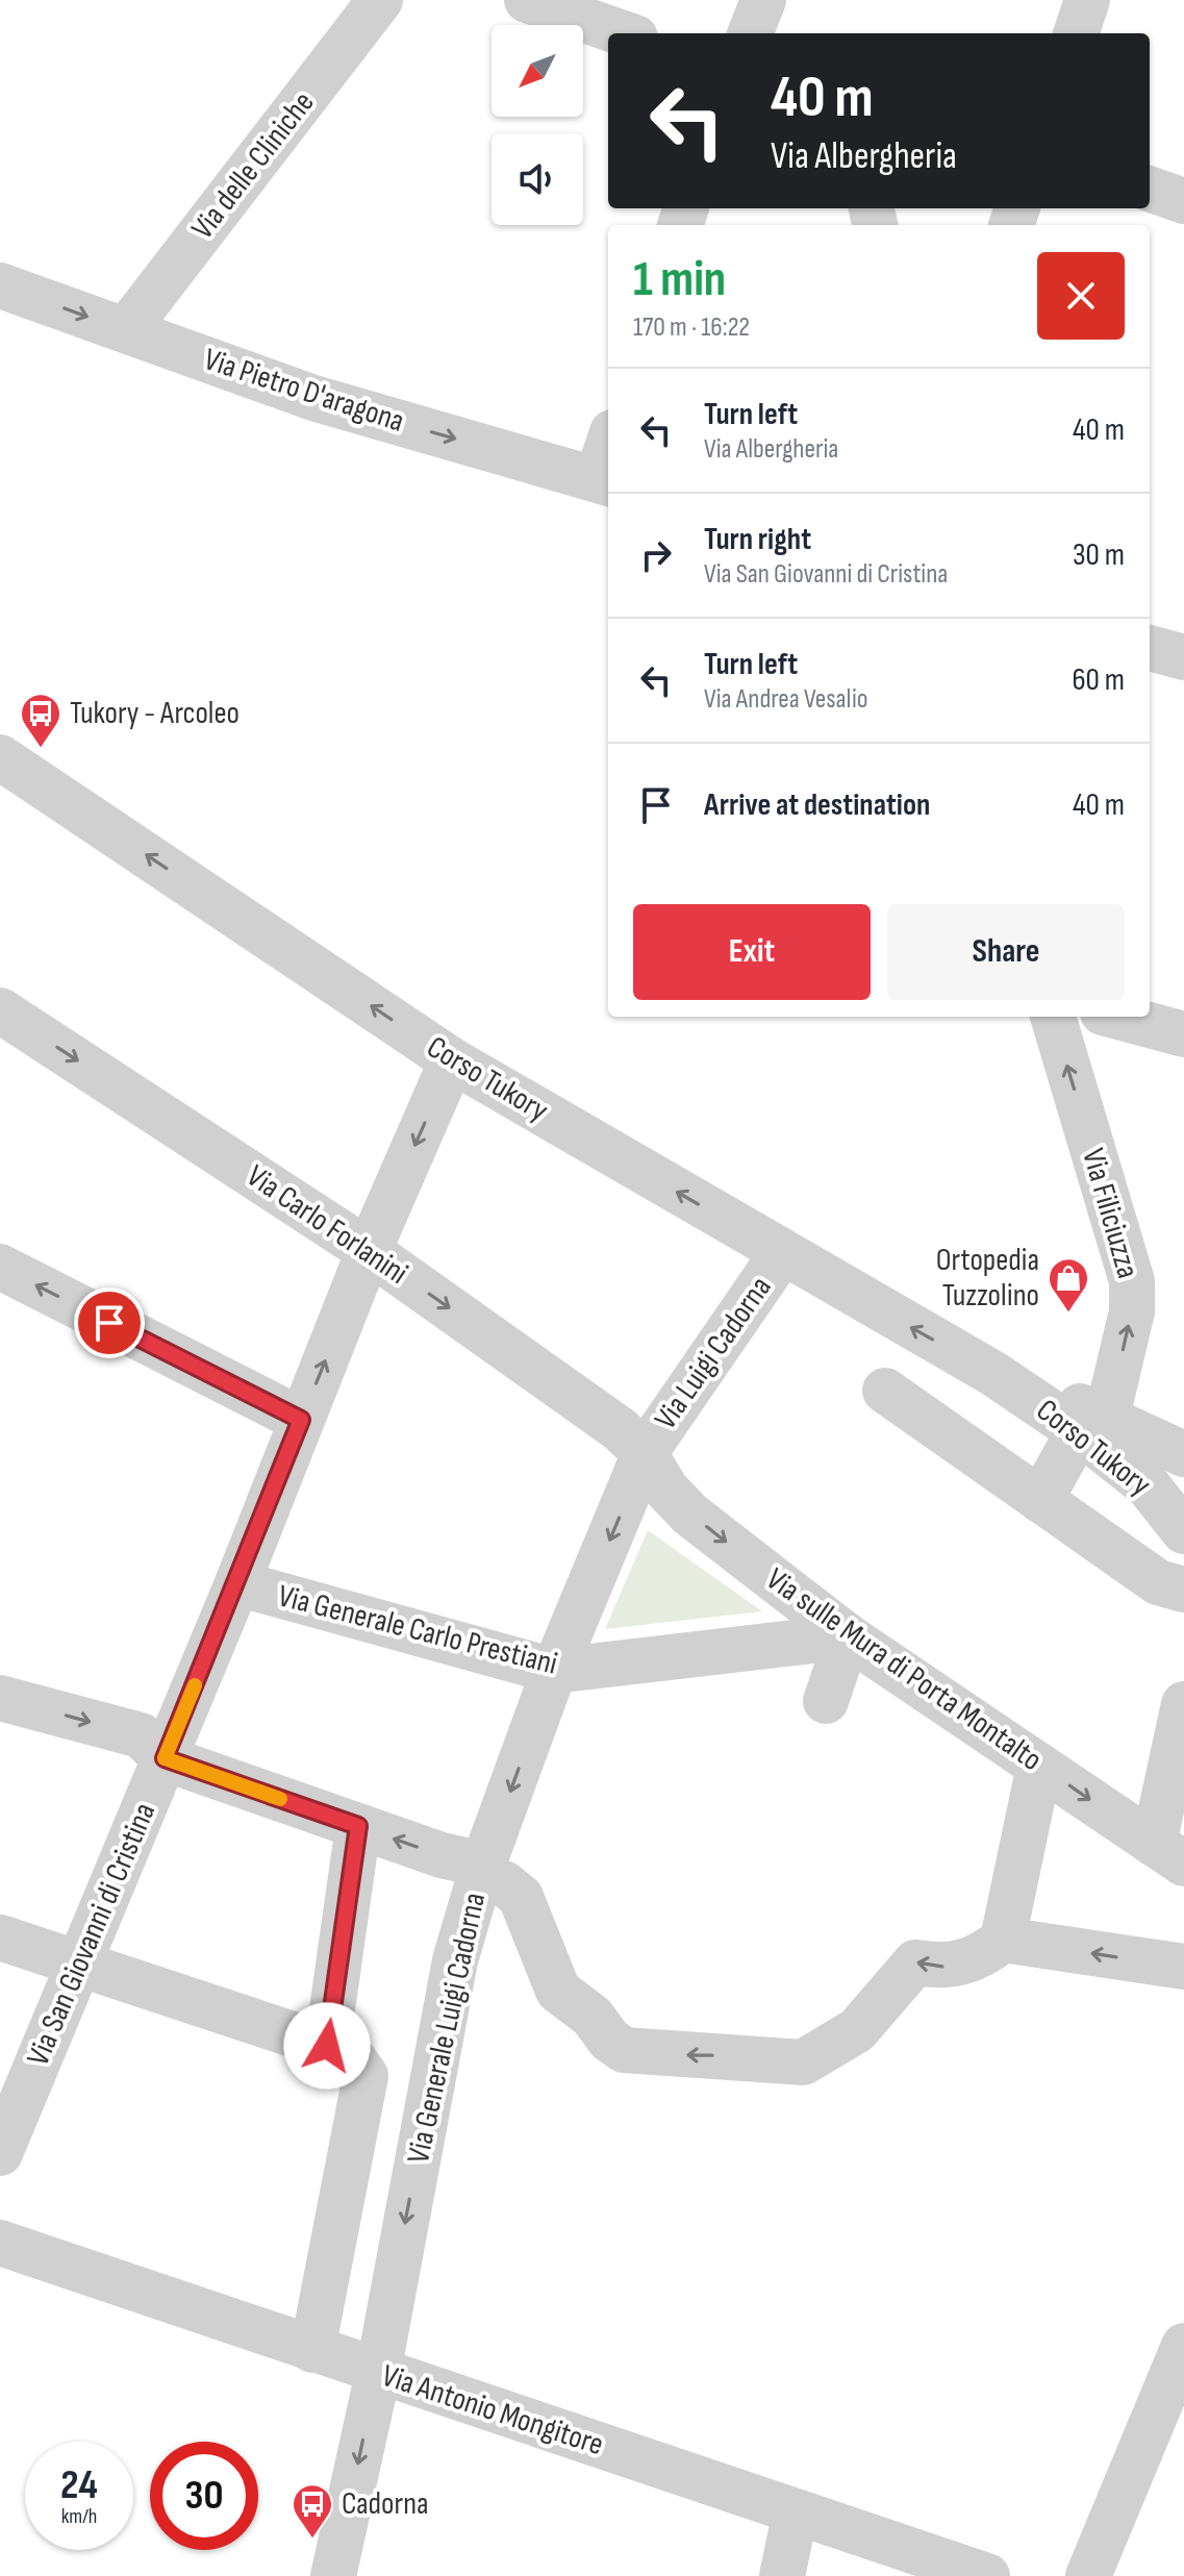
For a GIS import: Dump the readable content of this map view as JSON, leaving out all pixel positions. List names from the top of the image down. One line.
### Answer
{"streets":{"street":["Via delle Cliniche","Via Pietro D'aragona","Corso Tukory","Via Filiciuzza","Via Carlo Forlanini","Via Luigi Cadorna","Via Generale Carlo Prestiani","Via sulle Mura di Porta Montalto","Via San Giovanni di Cristina","Via Generale Luigi Cadorna","Via Antonio Mongitore"]},"crossings":[["Via delle Cliniche","Via Pietro D'aragona"],["Corso Tukory","Via Filiciuzza"],["Corso Tukory","Via Luigi Cadorna"],["Corso Tukory","Via San Giovanni di Cristina"],["Via Carlo Forlanini","Via Luigi Cadorna"],["Via Carlo Forlanini","Via sulle Mura di Porta Montalto"],["Via Carlo Forlanini","Via San Giovanni di Cristina"],["Via Carlo Forlanini","Via Generale Luigi Cadorna"],["Via Luigi Cadorna","Via sulle Mura di Porta Montalto"],["Via Luigi Cadorna","Via Generale Luigi Cadorna"],["Via Generale Carlo Prestiani","Via sulle Mura di Porta Montalto"],["Via Generale Carlo Prestiani","Via San Giovanni di Cristina"],["Via Generale Carlo Prestiani","Via Generale Luigi Cadorna"],["Via sulle Mura di Porta Montalto","Via Generale Luigi Cadorna"],["Via Generale Luigi Cadorna","Via Antonio Mongitore"]],"one_way":["Via Pietro D'aragona","Via Filiciuzza"],"places":{"bus stop":["Tukory - Arcoleo","Cadorna"],"shop":["Ortopedia Tuzzolino"]},"north":"bottom left","page":{"turn":["40 m","Via Albergheria"],"heading":["1 min","170 m · 16:22"],"list":[{"name":"Turn left","note":"Via Albergheria","value":"40 m"},{"name":"Turn right","note":"Via San Giovanni di Cristina","value":"30 m"},{"name":"Turn left","note":"Via Andrea Vesalio","value":"60 m"},{"name":"Arrive at destination","value":"40 m"}],"buttons":["Exit","Share"],"speed":"24 km/h","limit":"30"}}
